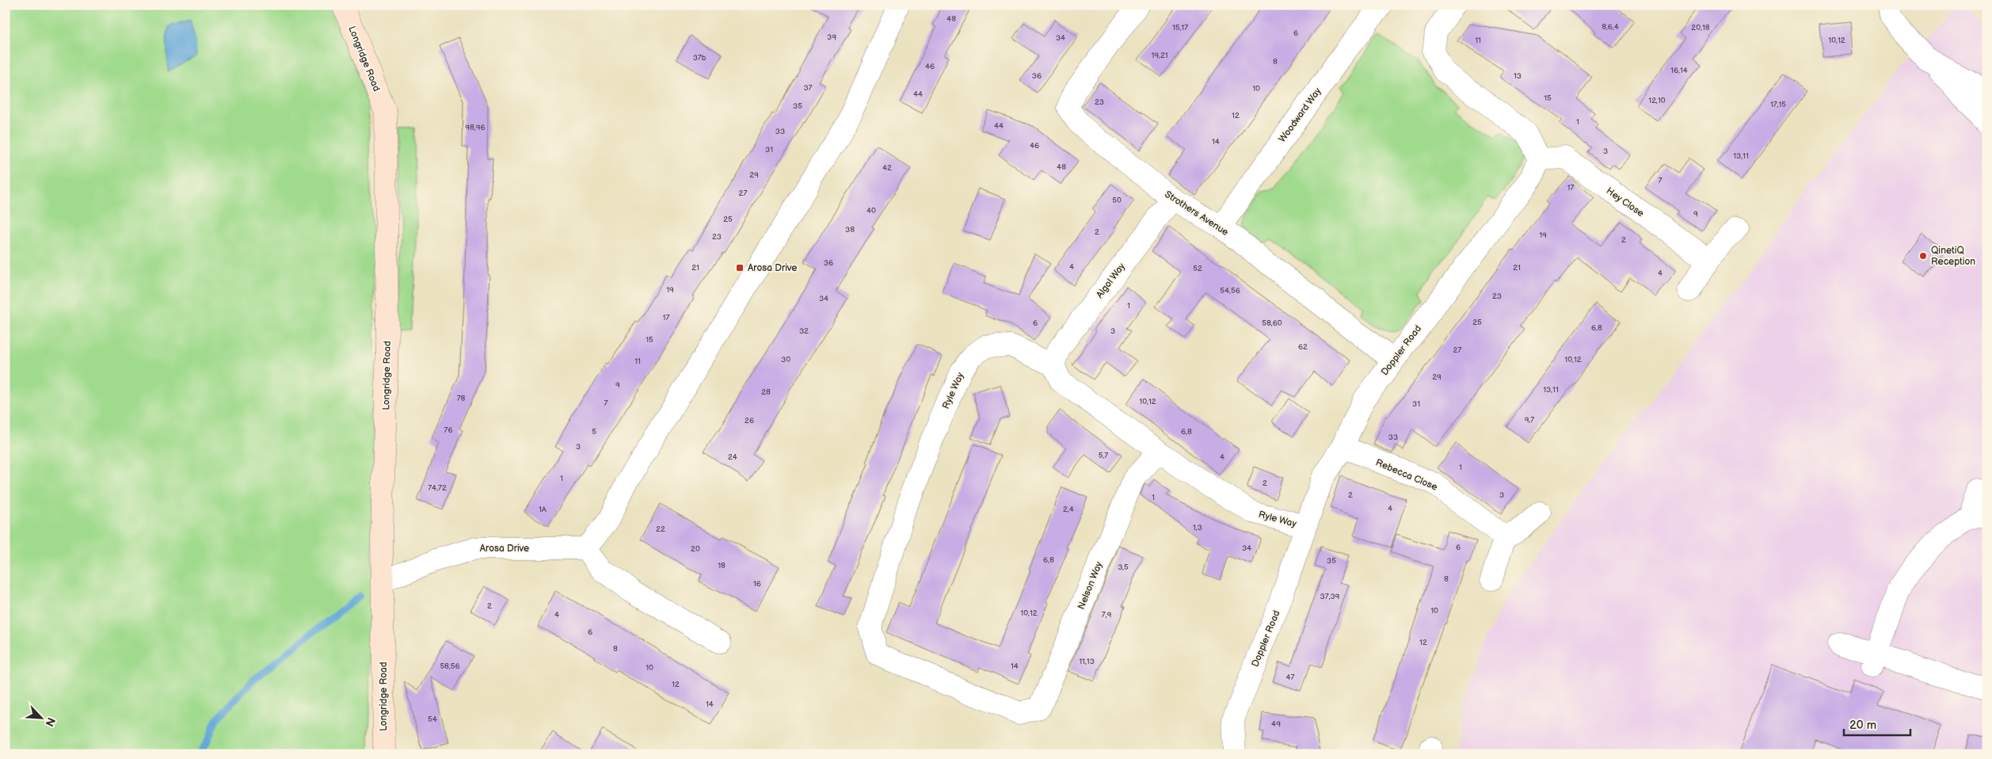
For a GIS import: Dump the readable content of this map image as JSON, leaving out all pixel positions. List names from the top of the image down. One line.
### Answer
{"streets":{"street":["Longridge Road","Woodward Way","Hey Close","Strothers Avenue","Algol Way","Doppler Road","Ryle Way","Rebecca Close","Arosa Drive","Nelson Way"]},"crossings":[["Longridge Road","Arosa Drive"],["Woodward Way","Strothers Avenue"],["Hey Close","Doppler Road"],["Strothers Avenue","Algol Way"],["Strothers Avenue","Doppler Road"],["Algol Way","Ryle Way"],["Doppler Road","Ryle Way"],["Doppler Road","Rebecca Close"],["Ryle Way","Nelson Way"]],"places":{"other":["QinetiQ Reception"],"transit":["Arosa Drive"]},"house_numbers":["48","8,6,4","15,17","20,18","6","39","34","11","10,12","19,21","37b","8","46","16,14","36","13","37","10","44","15","12,10","23","17,15","35","12","1","44","98,96","33","14","46","31","3","13,11","48","42","29","7","17","27","50","40","9","25","38","2","19","23","2","36","4","21","21","52","4","19","54,56","23","34","1","17","25","6","58,60","6,8","32","3","15","62","27","30","10,12","11","29","9","13,11","28","78","10,12","7","31","9,7","26","76","5","6,8","33","3","5,7","24","4","1","1","2","74,72","2","3","1","4","1A","2,4","1,3","22","6","34","20","6,8","35","18","3,5","8","16","37,39","2","10","10,12","4","7,9","6","12","8","11,13","58,56","14","10","47","12","14","54","49"],"scale_bar":"20 m","north":"bottom right"}
